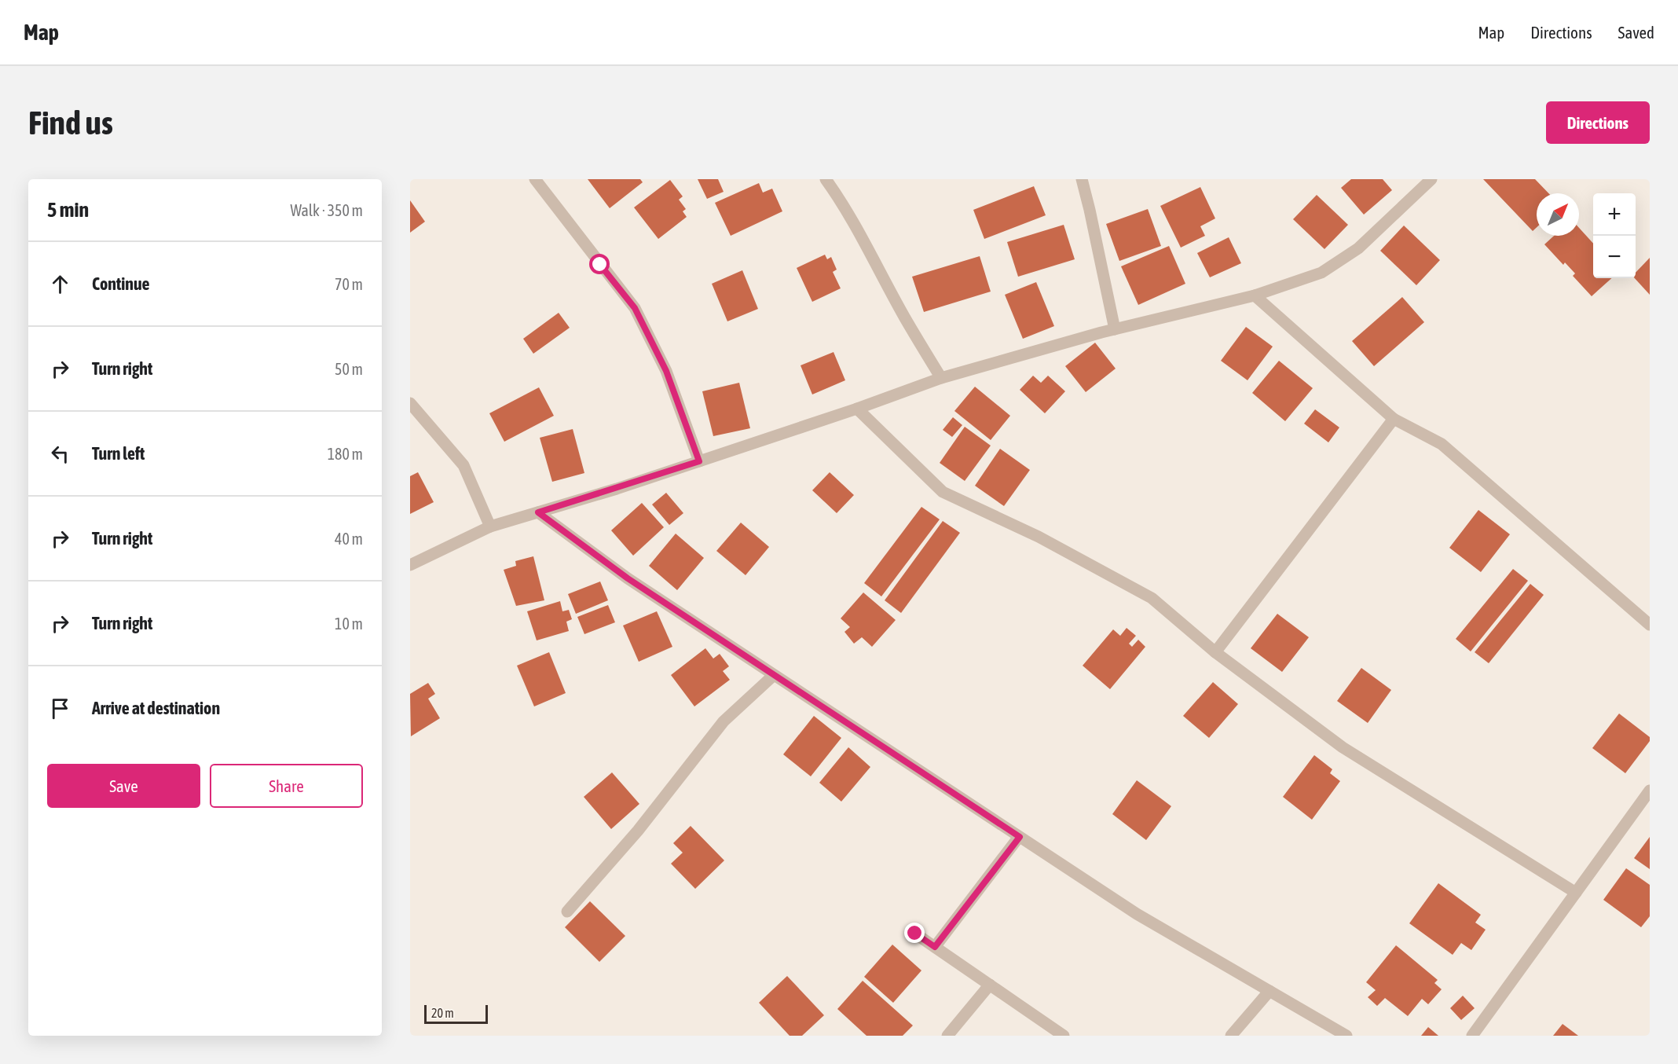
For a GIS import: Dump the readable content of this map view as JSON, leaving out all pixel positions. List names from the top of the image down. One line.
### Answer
{"scale_bar":"20 m","north":"top right","page":{"header":"Map","nav":["Map","Directions","Saved"],"buttons":["Directions",["Save","Share"]],"title":"Find us","heading":["5 min","Walk · 350 m"],"map_buttons":["+","−"],"list":[["Continue","70 m"],["Turn right","50 m"],["Turn left","180 m"],["Turn right","40 m"],["Turn right","10 m"],"Arrive at destination"],"scale":"20 m"}}
